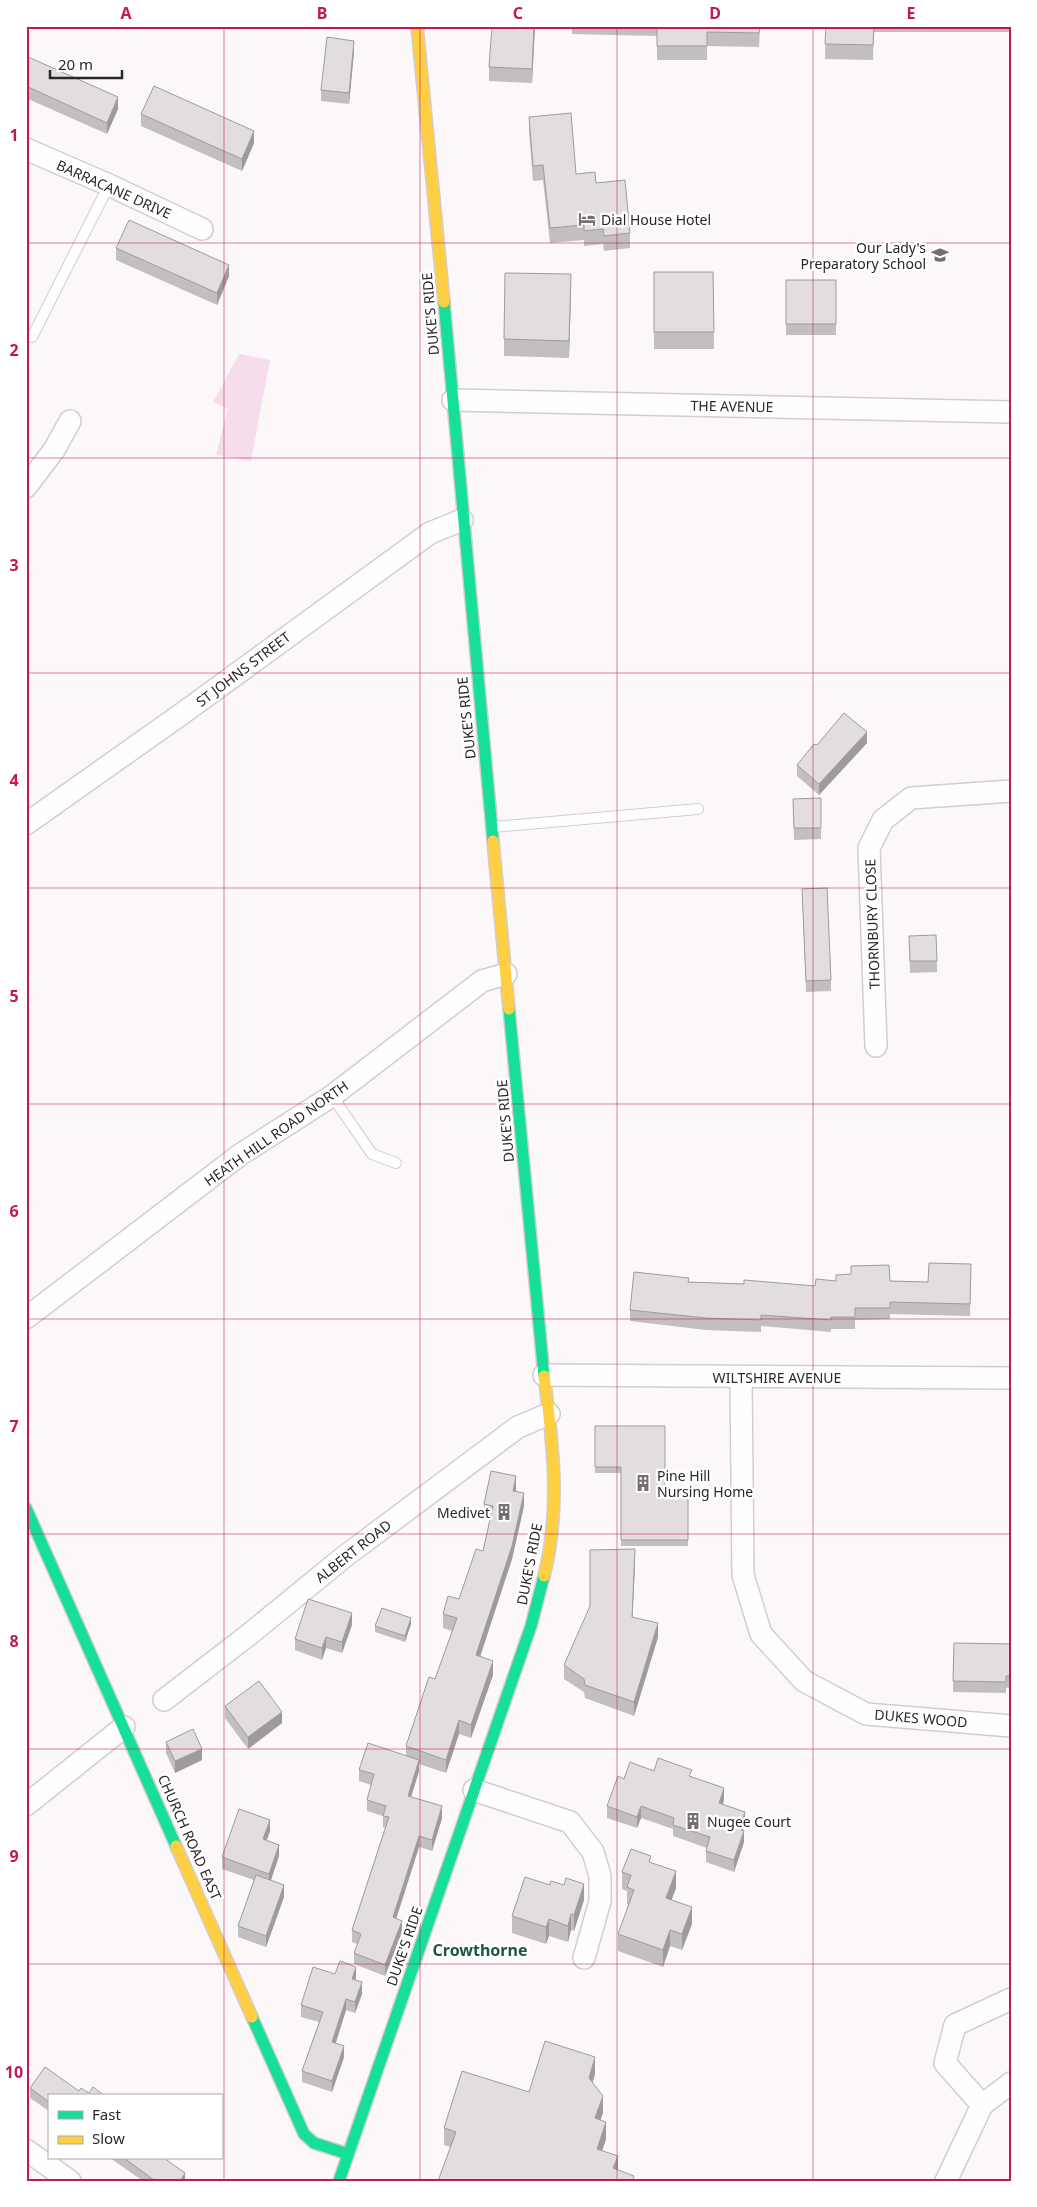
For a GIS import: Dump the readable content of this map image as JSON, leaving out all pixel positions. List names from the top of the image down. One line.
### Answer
{"streets":{"main road":["DUKE'S RIDE","CHURCH ROAD EAST"],"street":["BARRACANE DRIVE","THE AVENUE","ST JOHNS STREET","THORNBURY CLOSE","HEATH HILL ROAD NORTH","WILTSHIRE AVENUE","ALBERT ROAD","DUKES WOOD"]},"crossings":[["DUKE'S RIDE","THE AVENUE"],["DUKE'S RIDE","ST JOHNS STREET"],["DUKE'S RIDE","HEATH HILL ROAD NORTH"],["DUKE'S RIDE","WILTSHIRE AVENUE"],["DUKE'S RIDE","ALBERT ROAD"],["DUKE'S RIDE","CHURCH ROAD EAST"],["WILTSHIRE AVENUE","DUKES WOOD"]],"districts":["Crowthorne"],"places":{"hotel":["Dial House Hotel"],"school or university":["Our Lady's Preparatory School"],"building":["Pine Hill Nursing Home","Medivet","Nugee Court"]},"legend":["Fast","Slow"],"scale_bar":"20 m","grid":{"columns":["A","B","C","D","E"],"rows":["1","2","3","4","5","6","7","8","9","10"]}}
